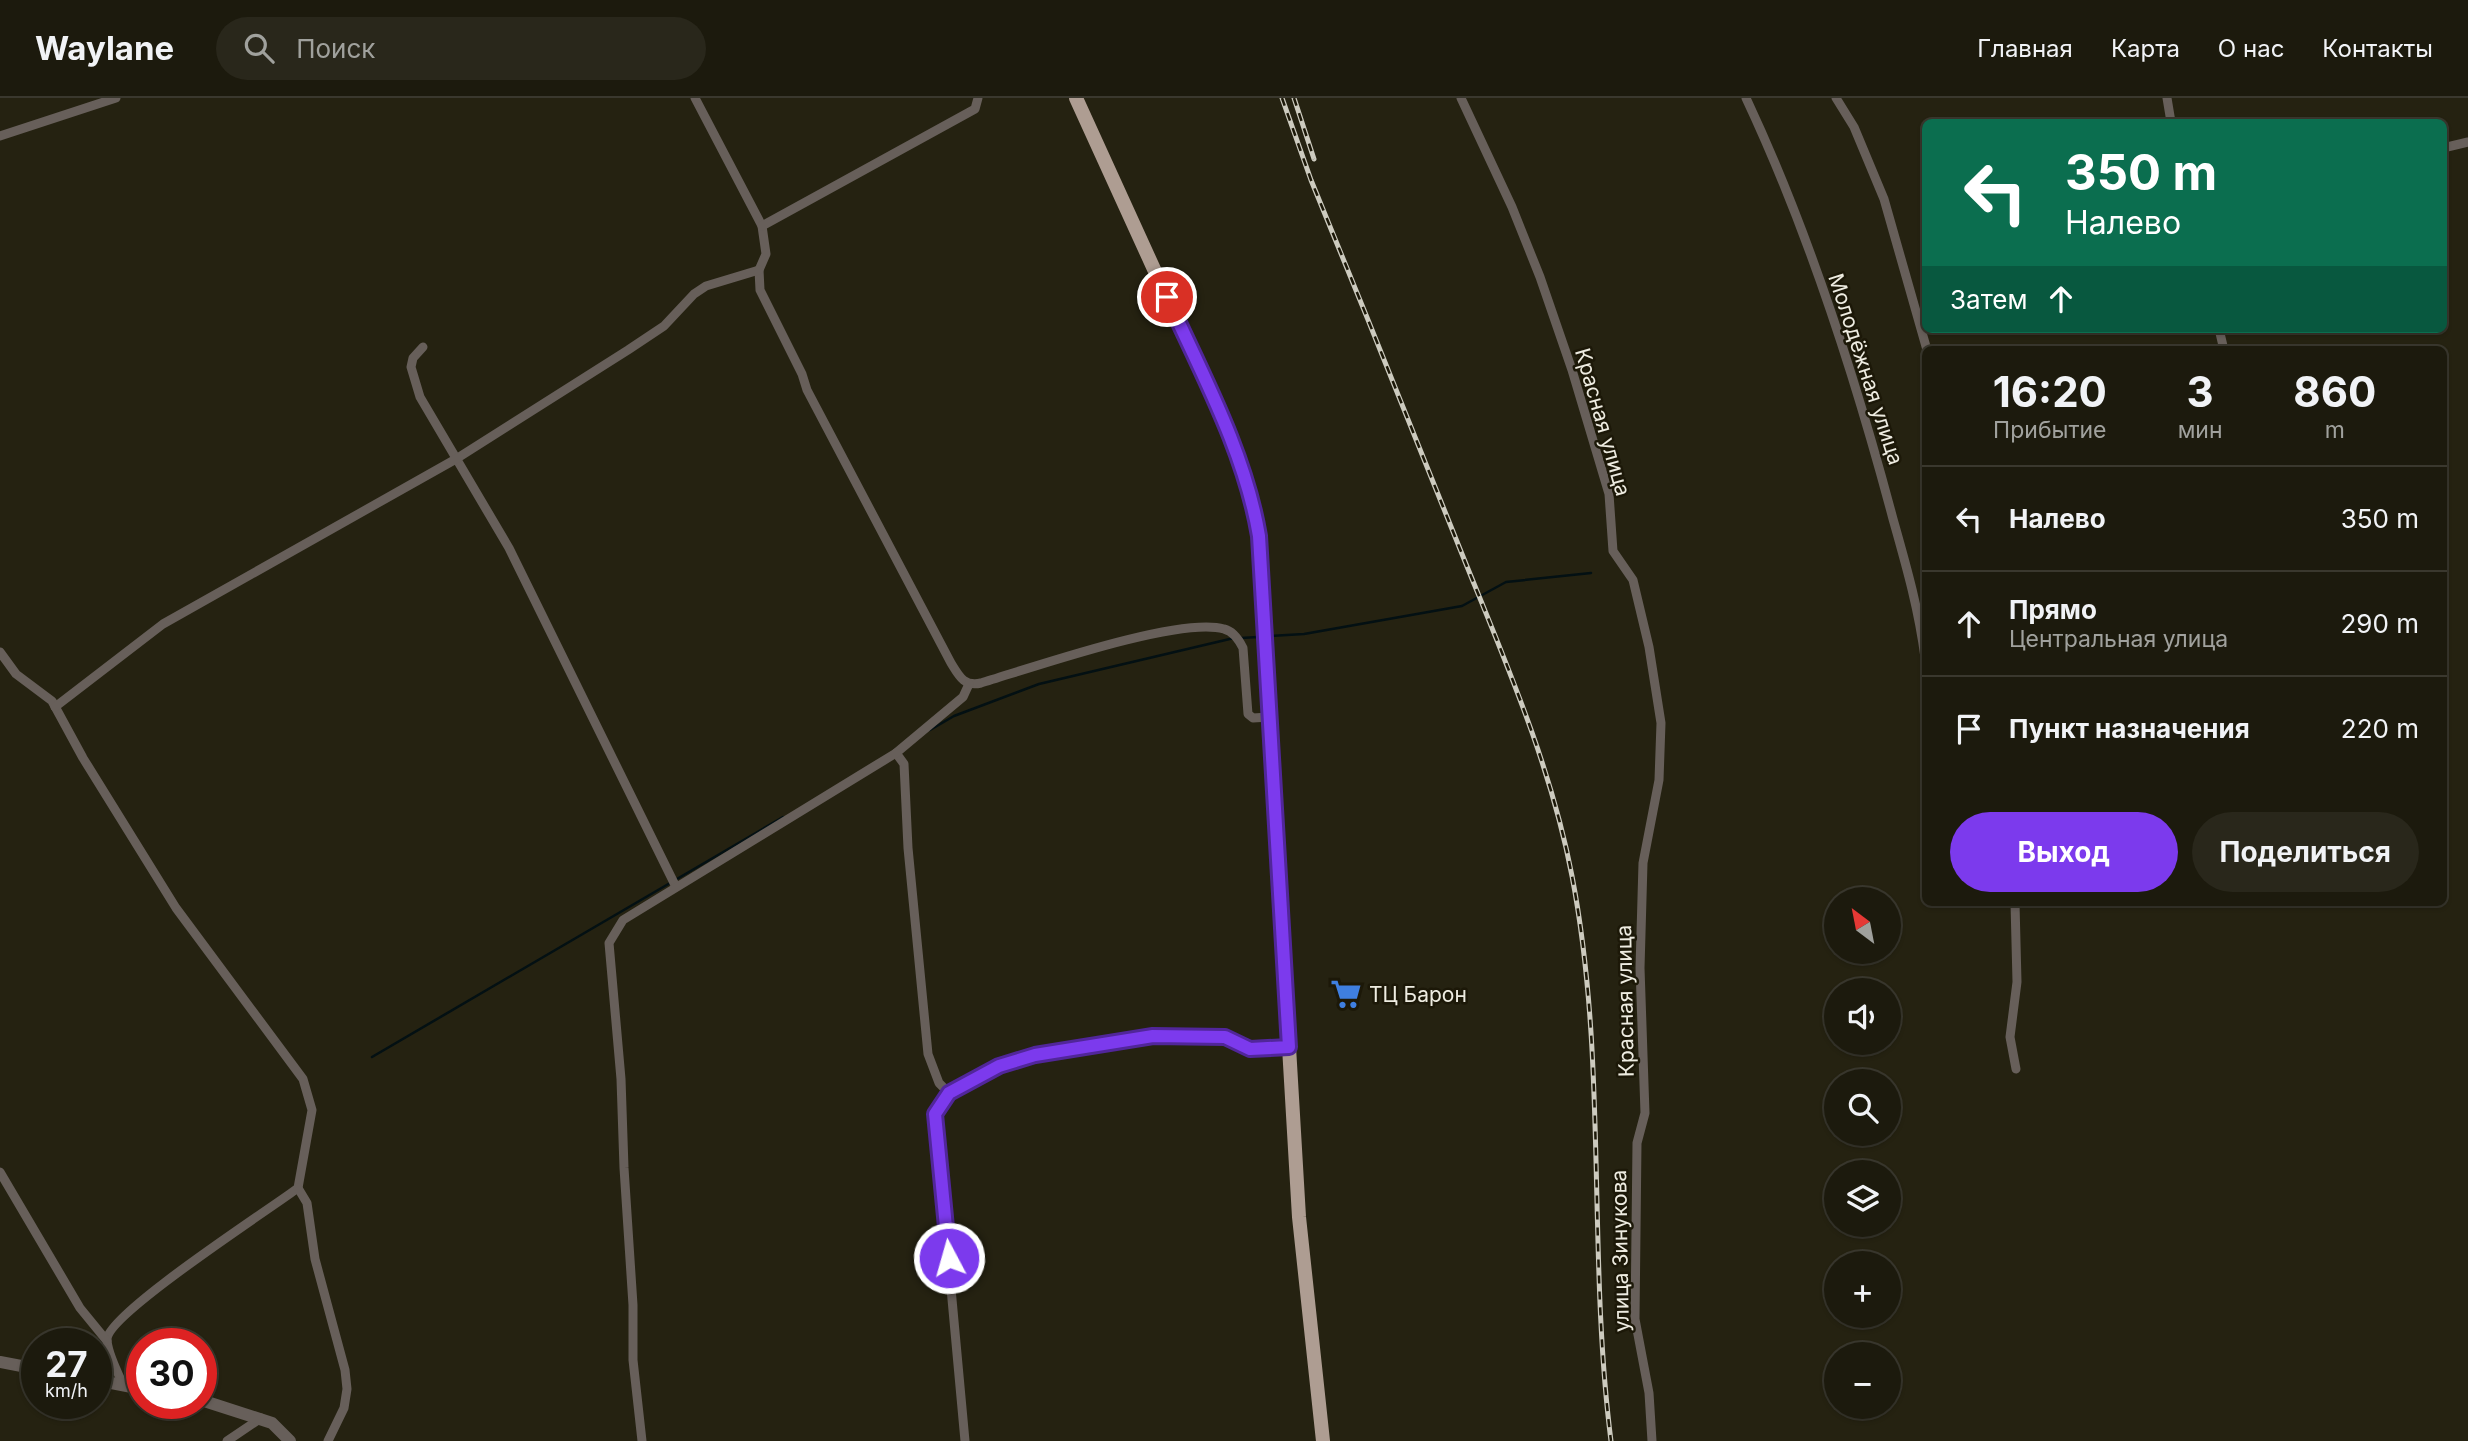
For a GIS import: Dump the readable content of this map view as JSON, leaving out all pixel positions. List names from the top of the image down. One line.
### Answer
{"streets":{"street":["Молодёжная улица","Красная улица","улица Зинукова"]},"crossings":[["Красная улица","улица Зинукова"]],"places":{"supermarket":["ТЦ Барон"]},"north":"top left","page":{"header":"Waylane","search":"Поиск","nav":["Главная","Карта","О нас","Контакты"],"turn":["350 m","Налево"],"then":"Затем","eta":["16:20","Прибытие","3","мин","860","m"],"list":[{"name":"Налево","value":"350 m"},{"name":"Прямо","note":"Центральная улица","value":"290 m"},{"name":"Пункт назначения","value":"220 m"}],"buttons":["Выход","Поделиться"],"map_buttons":["+","−"],"speed":"27 km/h","limit":"30"}}
